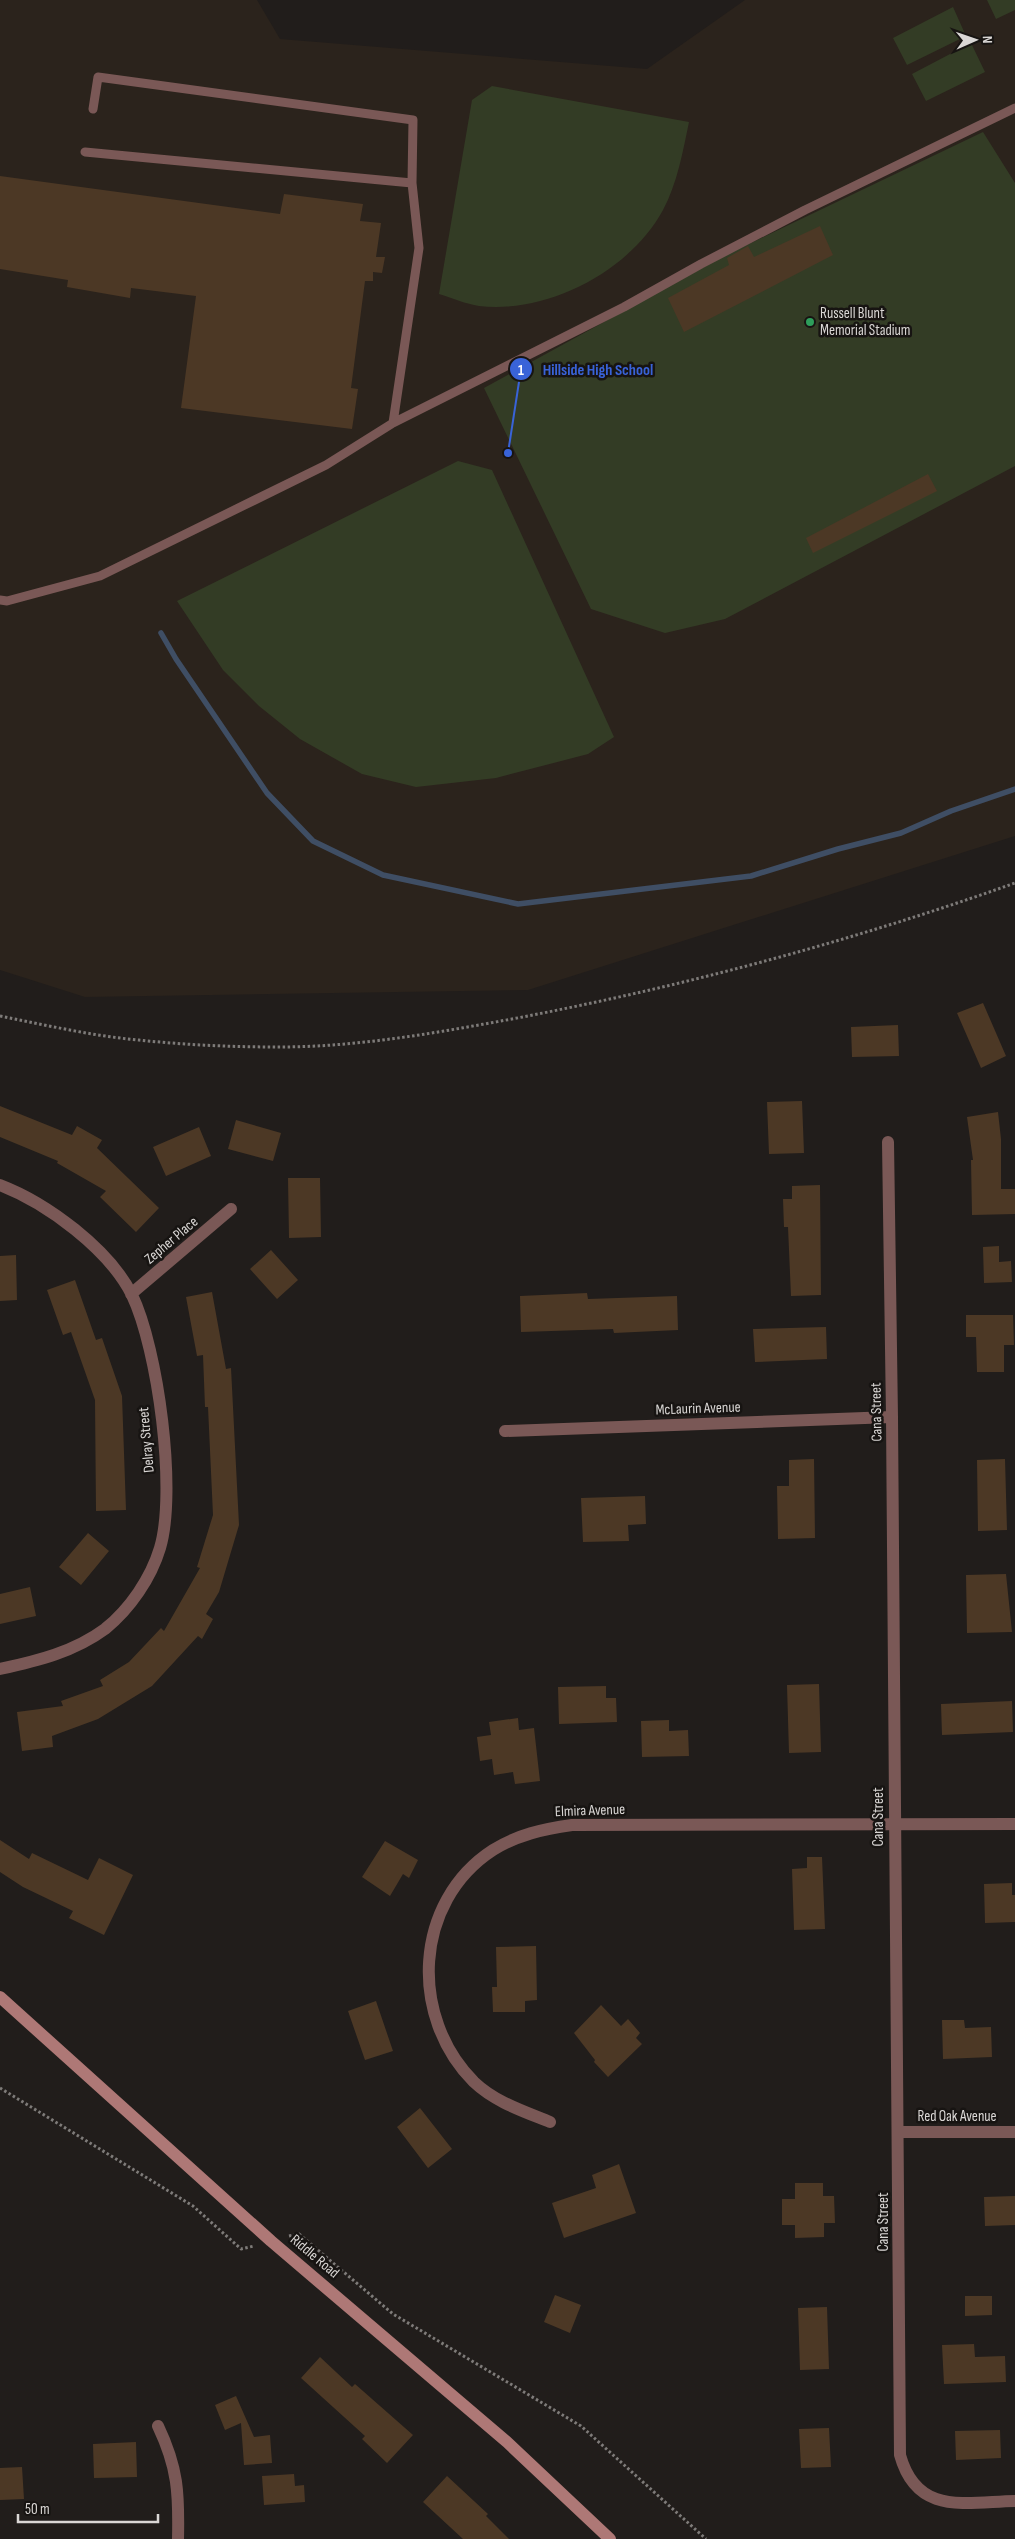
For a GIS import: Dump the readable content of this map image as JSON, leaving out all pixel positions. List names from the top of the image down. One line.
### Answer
{"streets":{"main road":["Riddle Road"],"street":["Zepher Place","McLaurin Avenue","Cana Street","Delray Street","Elmira Avenue","Red Oak Avenue"]},"crossings":[["Zepher Place","Delray Street"],["McLaurin Avenue","Cana Street"],["Cana Street","Elmira Avenue"],["Cana Street","Red Oak Avenue"]],"places":["Russell Blunt Memorial Stadium","Hillside High School"],"scale_bar":"50 m","north":"right"}
